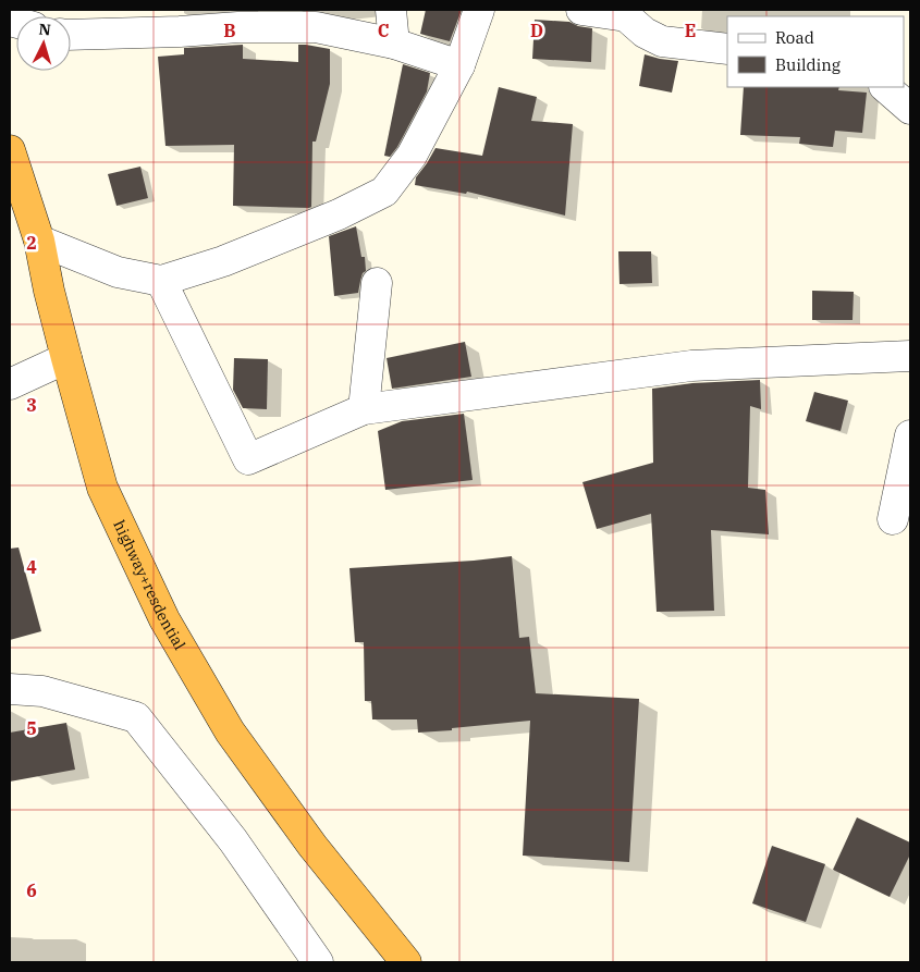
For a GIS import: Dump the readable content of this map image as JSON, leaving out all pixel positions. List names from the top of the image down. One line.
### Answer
{"streets":{"highway":["highway+resdential"]},"legend":["Road","Building"],"north":"top","grid":{"columns":["B","C","D","E"],"rows":["2","3","4","5","6"]}}
